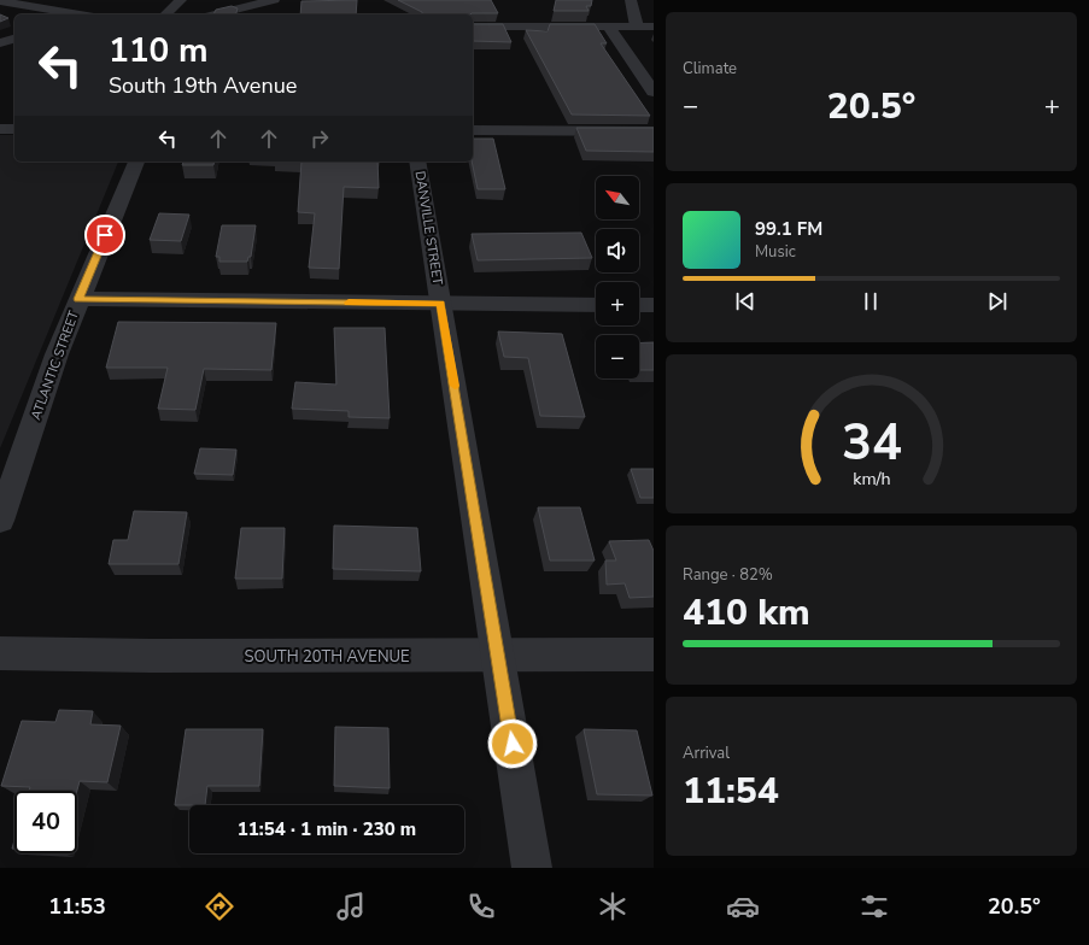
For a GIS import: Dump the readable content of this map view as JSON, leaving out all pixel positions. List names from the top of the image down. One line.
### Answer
{"streets":{"street":["DANVILLE STREET","ATLANTIC STREET","SOUTH 20TH AVENUE"]},"crossings":[["DANVILLE STREET","SOUTH 20TH AVENUE"]],"north":"top left","page":{"tile":["Climate",["Range · 82%","410 km"],["Arrival","11:54"]],"turn":["110 m","South 19th Avenue"],"heat":["−","20.5°","+"],"map_buttons":["+","−"],"song":["99.1 FM","Music"],"limit":"40","trip":"11:54 · 1 min · 230 m","tabs":["11:53","20.5°"],"gauge":["34","km/h"]}}
